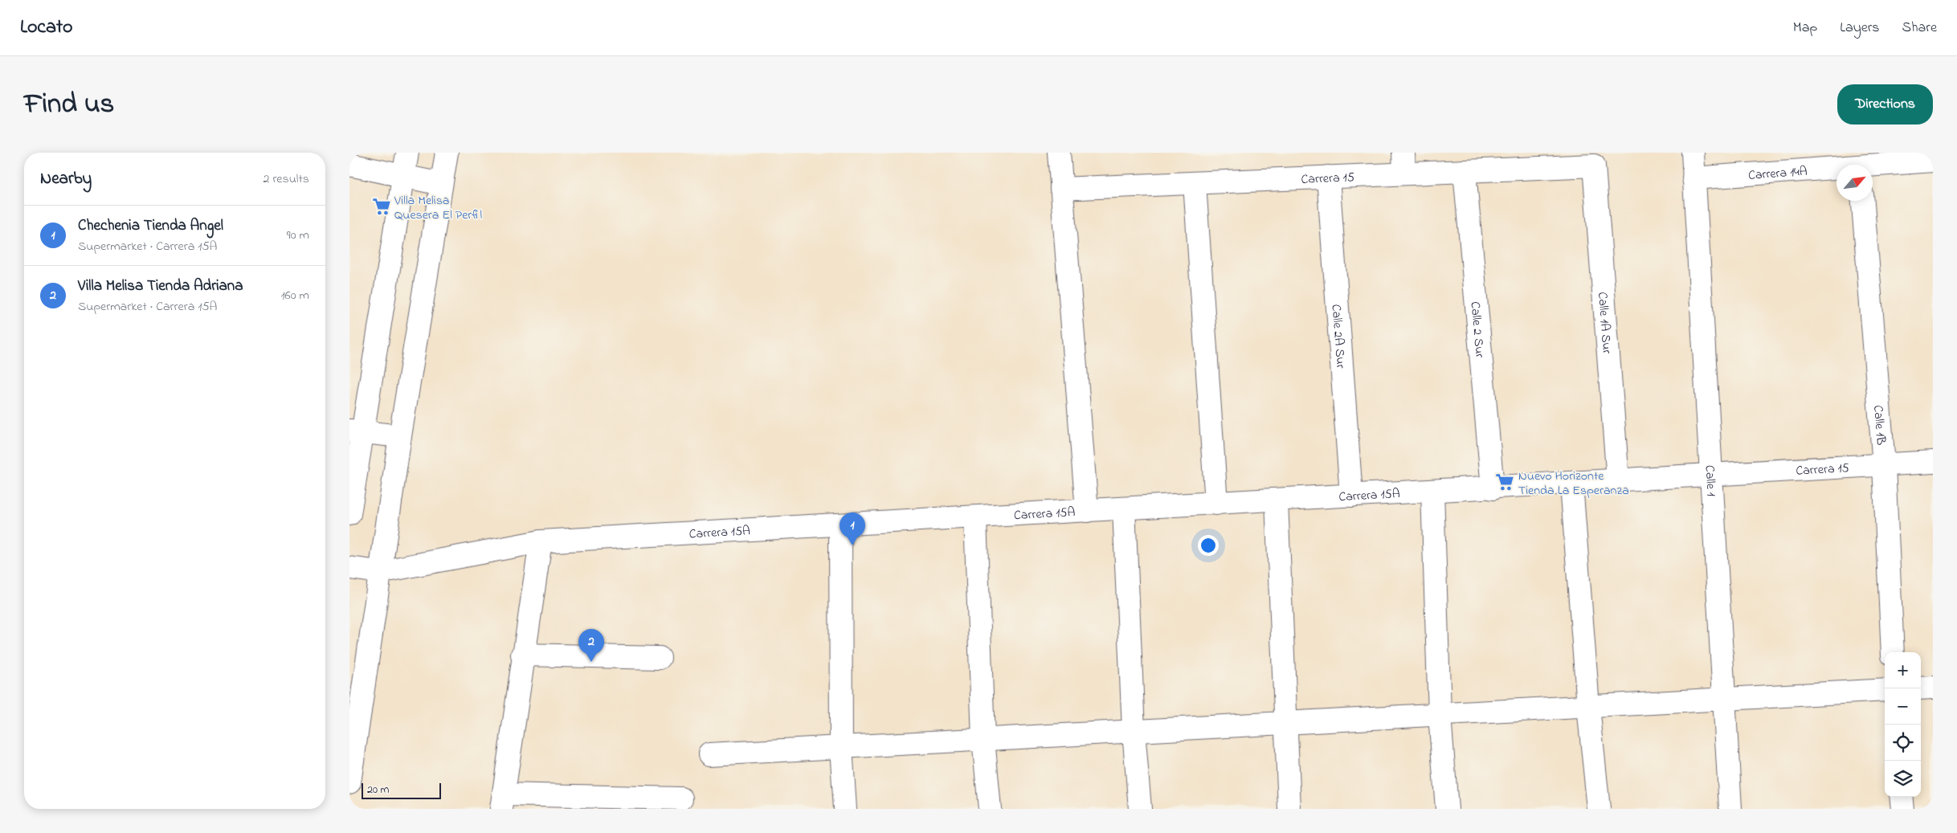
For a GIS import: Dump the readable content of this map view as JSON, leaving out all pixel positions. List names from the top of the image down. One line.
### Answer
{"streets":{"street":["Carrera 14A","Carrera 15","Calle 1A Sur","Calle 2 Sur","Calle 2A Sur","Calle 1B","Calle 1","Carrera 15A"]},"crossings":[["Carrera 14A","Calle 1"],["Carrera 15","Calle 1A Sur"],["Carrera 15","Calle 2 Sur"],["Carrera 15","Calle 2A Sur"],["Carrera 15","Calle 1B"],["Carrera 15","Calle 1"],["Carrera 15","Carrera 15A"],["Calle 1A Sur","Carrera 15A"],["Calle 2 Sur","Carrera 15A"],["Calle 2A Sur","Carrera 15A"],["Calle 1","Carrera 15A"]],"places":{"supermarket":["Villa Melisa Quesera El Perfil","Nuevo Horizonte Tienda La Esperanza"]},"scale_bar":"20 m","north":"top right","page":{"header":"Locato","nav":["Map","Layers","Share"],"title":"Find us","buttons":"Directions","heading":["Nearby","2 results"],"list":[{"mark":"1","name":"Chechenia Tienda Angel","note":"Supermarket · Carrera 15A","value":"90 m"},{"mark":"2","name":"Villa Melisa Tienda Adriana","note":"Supermarket · Carrera 15A","value":"160 m"}],"pins":["1","2"],"map_buttons":["+","−"],"scale":"20 m"}}
